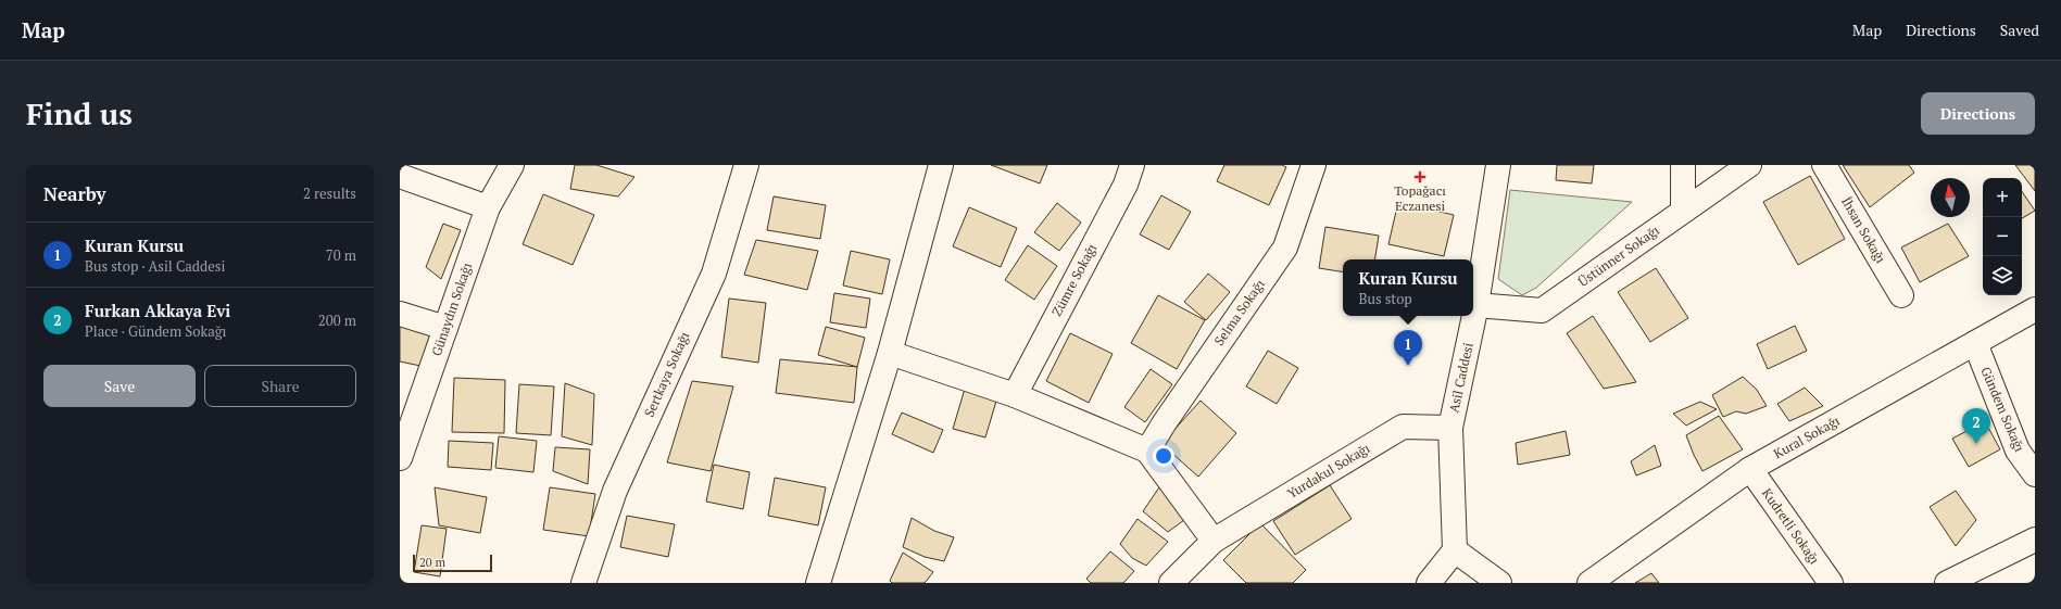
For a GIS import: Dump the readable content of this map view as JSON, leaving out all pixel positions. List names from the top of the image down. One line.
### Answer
{"streets":{"street":["İhsan Sokağı","Üstünner Sokağı","Zümre Sokağı","Günaydın Sokağı","Selma Sokağı","Sertkaya Sokağı","Asil Caddesi","Gündem Sokağı","Kural Sokağı","Yurdakul Sokağı","Kudretli Sokağı"]},"crossings":[["Üstünner Sokağı","Asil Caddesi"],["Asil Caddesi","Yurdakul Sokağı"],["Gündem Sokağı","Kural Sokağı"],["Kural Sokağı","Kudretli Sokağı"]],"places":{"health":["Topağacı Eczanesi"]},"scale_bar":"20 m","north":"top","page":{"header":"Map","nav":["Map","Directions","Saved"],"buttons":["Directions",["Save","Share"]],"title":"Find us","heading":["Nearby","2 results"],"map_buttons":["+","−"],"list":[{"mark":"1","name":"Kuran Kursu","note":"Bus stop · Asil Caddesi","value":"70 m"},{"mark":"2","name":"Furkan Akkaya Evi","note":"Place · Gündem Sokağı","value":"200 m"}],"popup":["Kuran Kursu","Bus stop"],"pins":["1","2"],"scale":"20 m"}}
